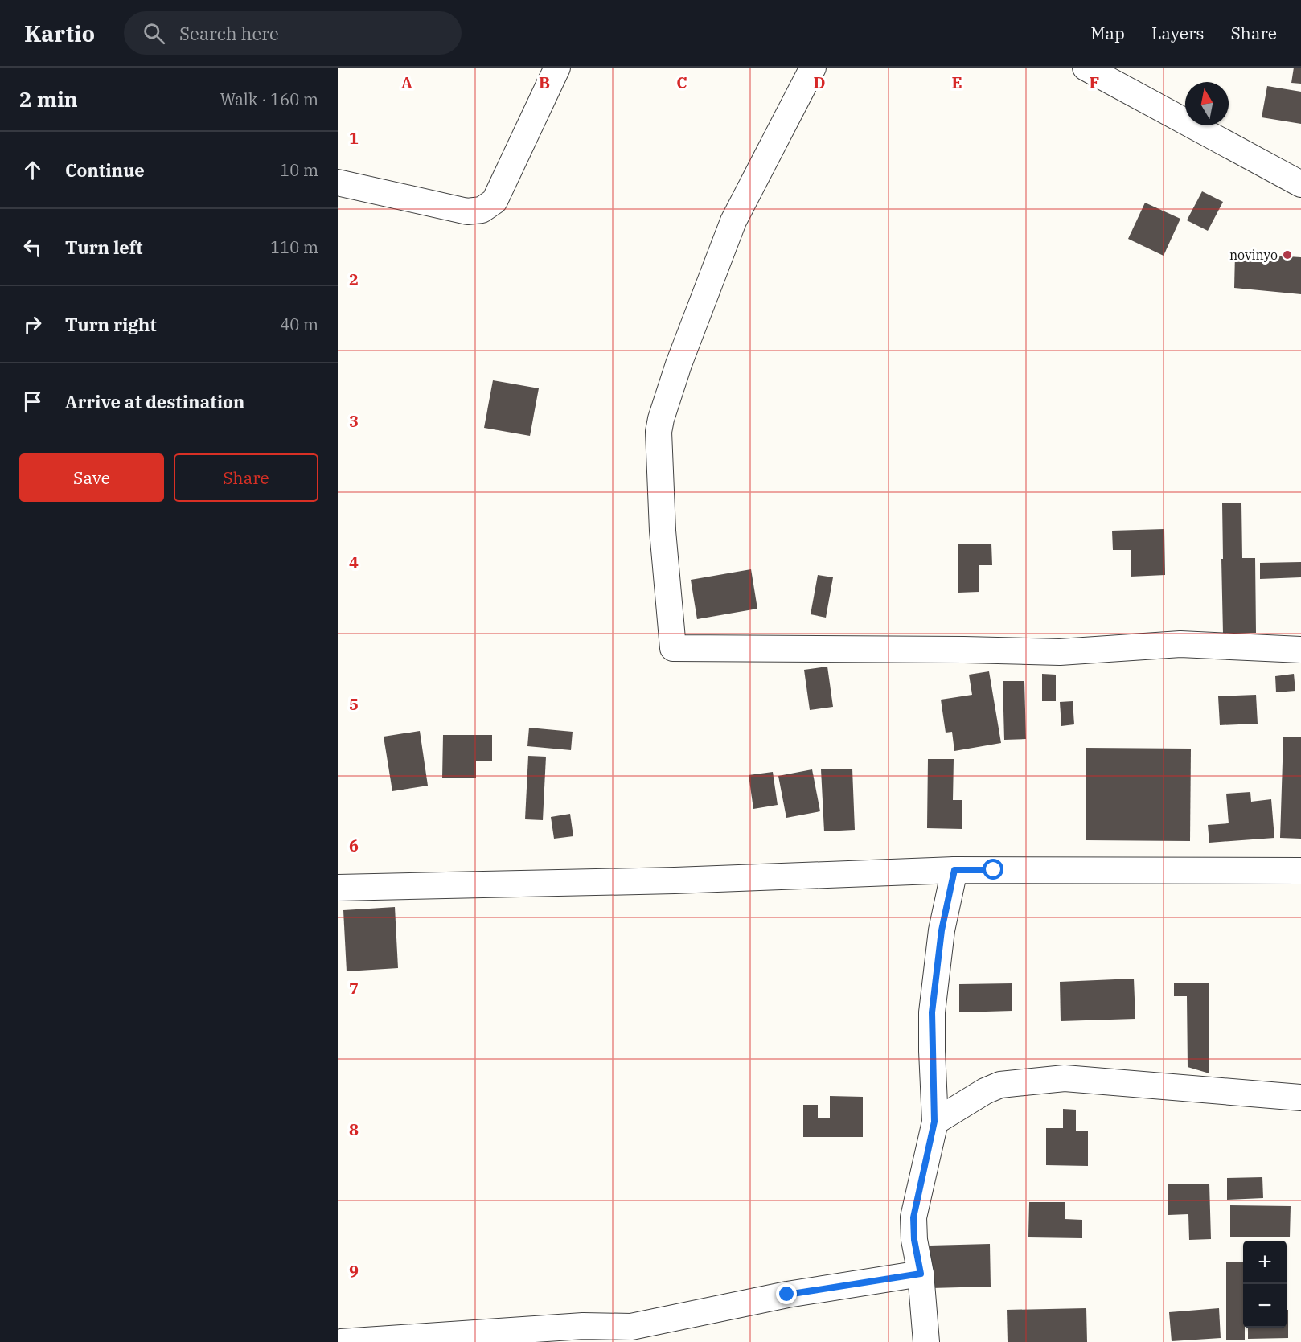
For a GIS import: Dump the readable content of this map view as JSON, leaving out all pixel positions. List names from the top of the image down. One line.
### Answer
{"places":["novinyo"],"north":"top","page":{"header":"Kartio","search":"Search here","nav":["Map","Layers","Share"],"heading":["2 min","Walk · 160 m"],"list":[["Continue","10 m"],["Turn left","110 m"],["Turn right","40 m"],"Arrive at destination"],"buttons":["Save","Share"],"map_buttons":["+","−"]},"grid":{"columns":["A","B","C","D","E","F"],"rows":["1","2","3","4","5","6","7","8","9"]}}
